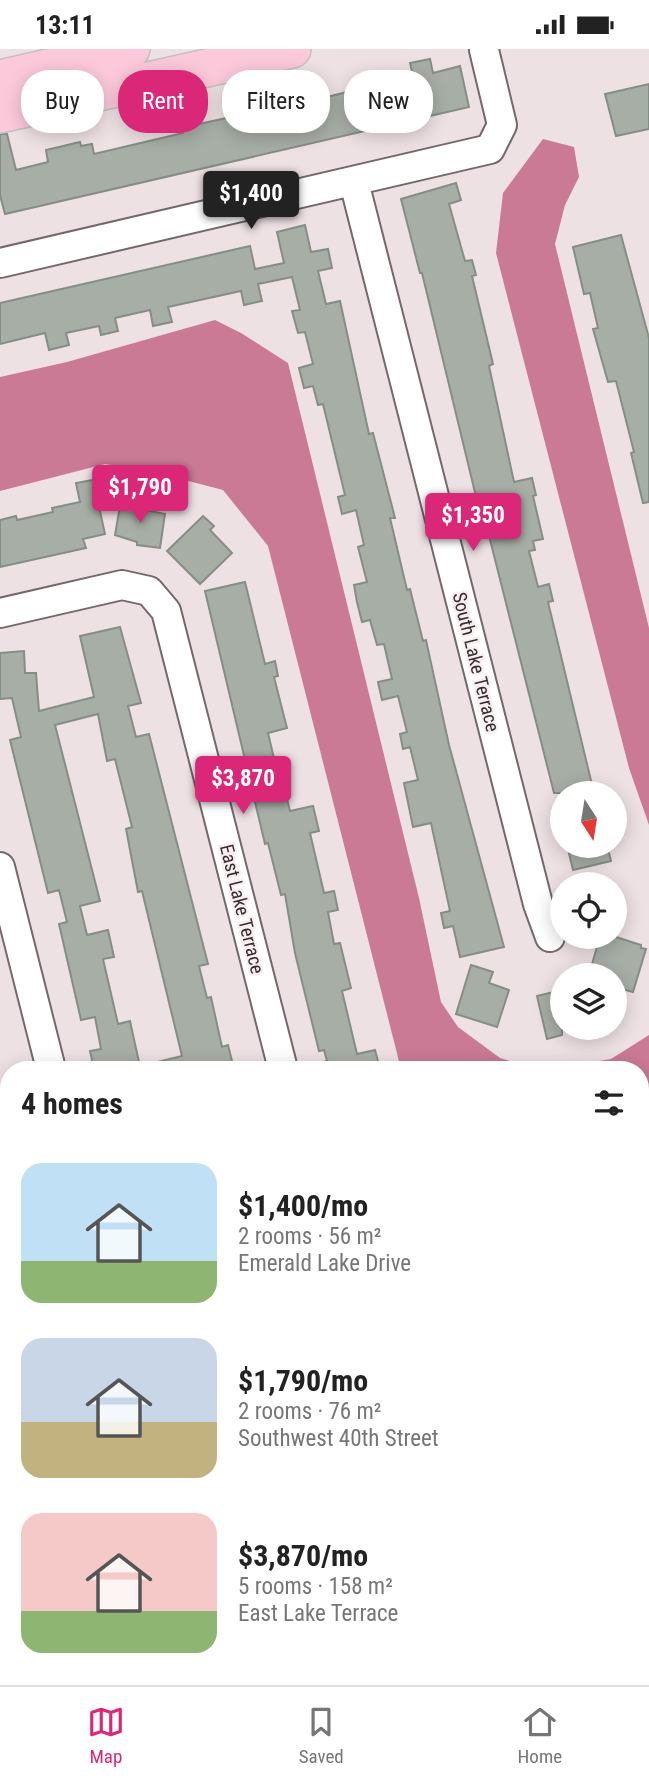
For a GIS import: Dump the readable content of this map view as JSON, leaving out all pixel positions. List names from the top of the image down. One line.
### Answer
{"streets":{"street":["South Lake Terrace","East Lake Terrace"]},"north":"bottom","page":{"status":"13:11","chip":["Buy","Rent","Filters","New"],"price":["$1,400","$1,790","$1,350","$3,870"],"heading":"4 homes","list":[{"name":"$1,400/mo","note":"2 rooms · 56 m² · Emerald Lake Drive"},{"name":"$1,790/mo","note":"2 rooms · 76 m² · Southwest 40th Street"},{"name":"$3,870/mo","note":"5 rooms · 158 m² · East Lake Terrace"}],"tabs":["Map","Saved","Home"]}}
